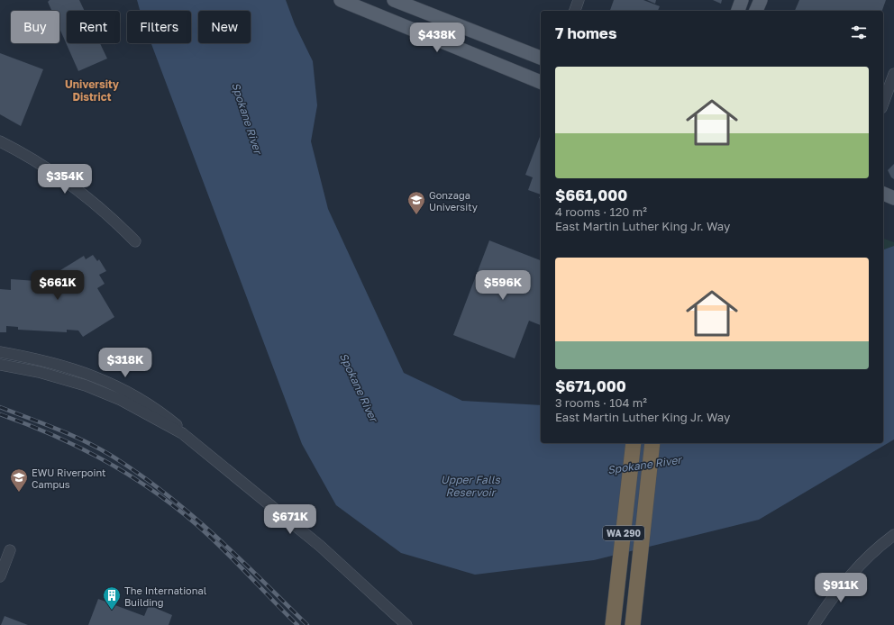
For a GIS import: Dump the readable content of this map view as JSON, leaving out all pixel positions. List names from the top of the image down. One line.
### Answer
{"streets":{"highway":["WA 290"]},"districts":["University District"],"water":["Spokane River","Upper Falls Reservoir"],"places":{"school or university":["Gonzaga University","EWU Riverpoint Campus"],"building":["The International Building"]},"page":{"chip":["Buy","Rent","Filters","New"],"heading":"7 homes","price":["$438K","$354K","$661K","$596K","$318K","$671K","$911K"],"list":[{"name":"$661,000","note":"4 rooms · 120 m² · East Martin Luther King Jr. Way"},{"name":"$671,000","note":"3 rooms · 104 m² · East Martin Luther King Jr. Way"}]}}
